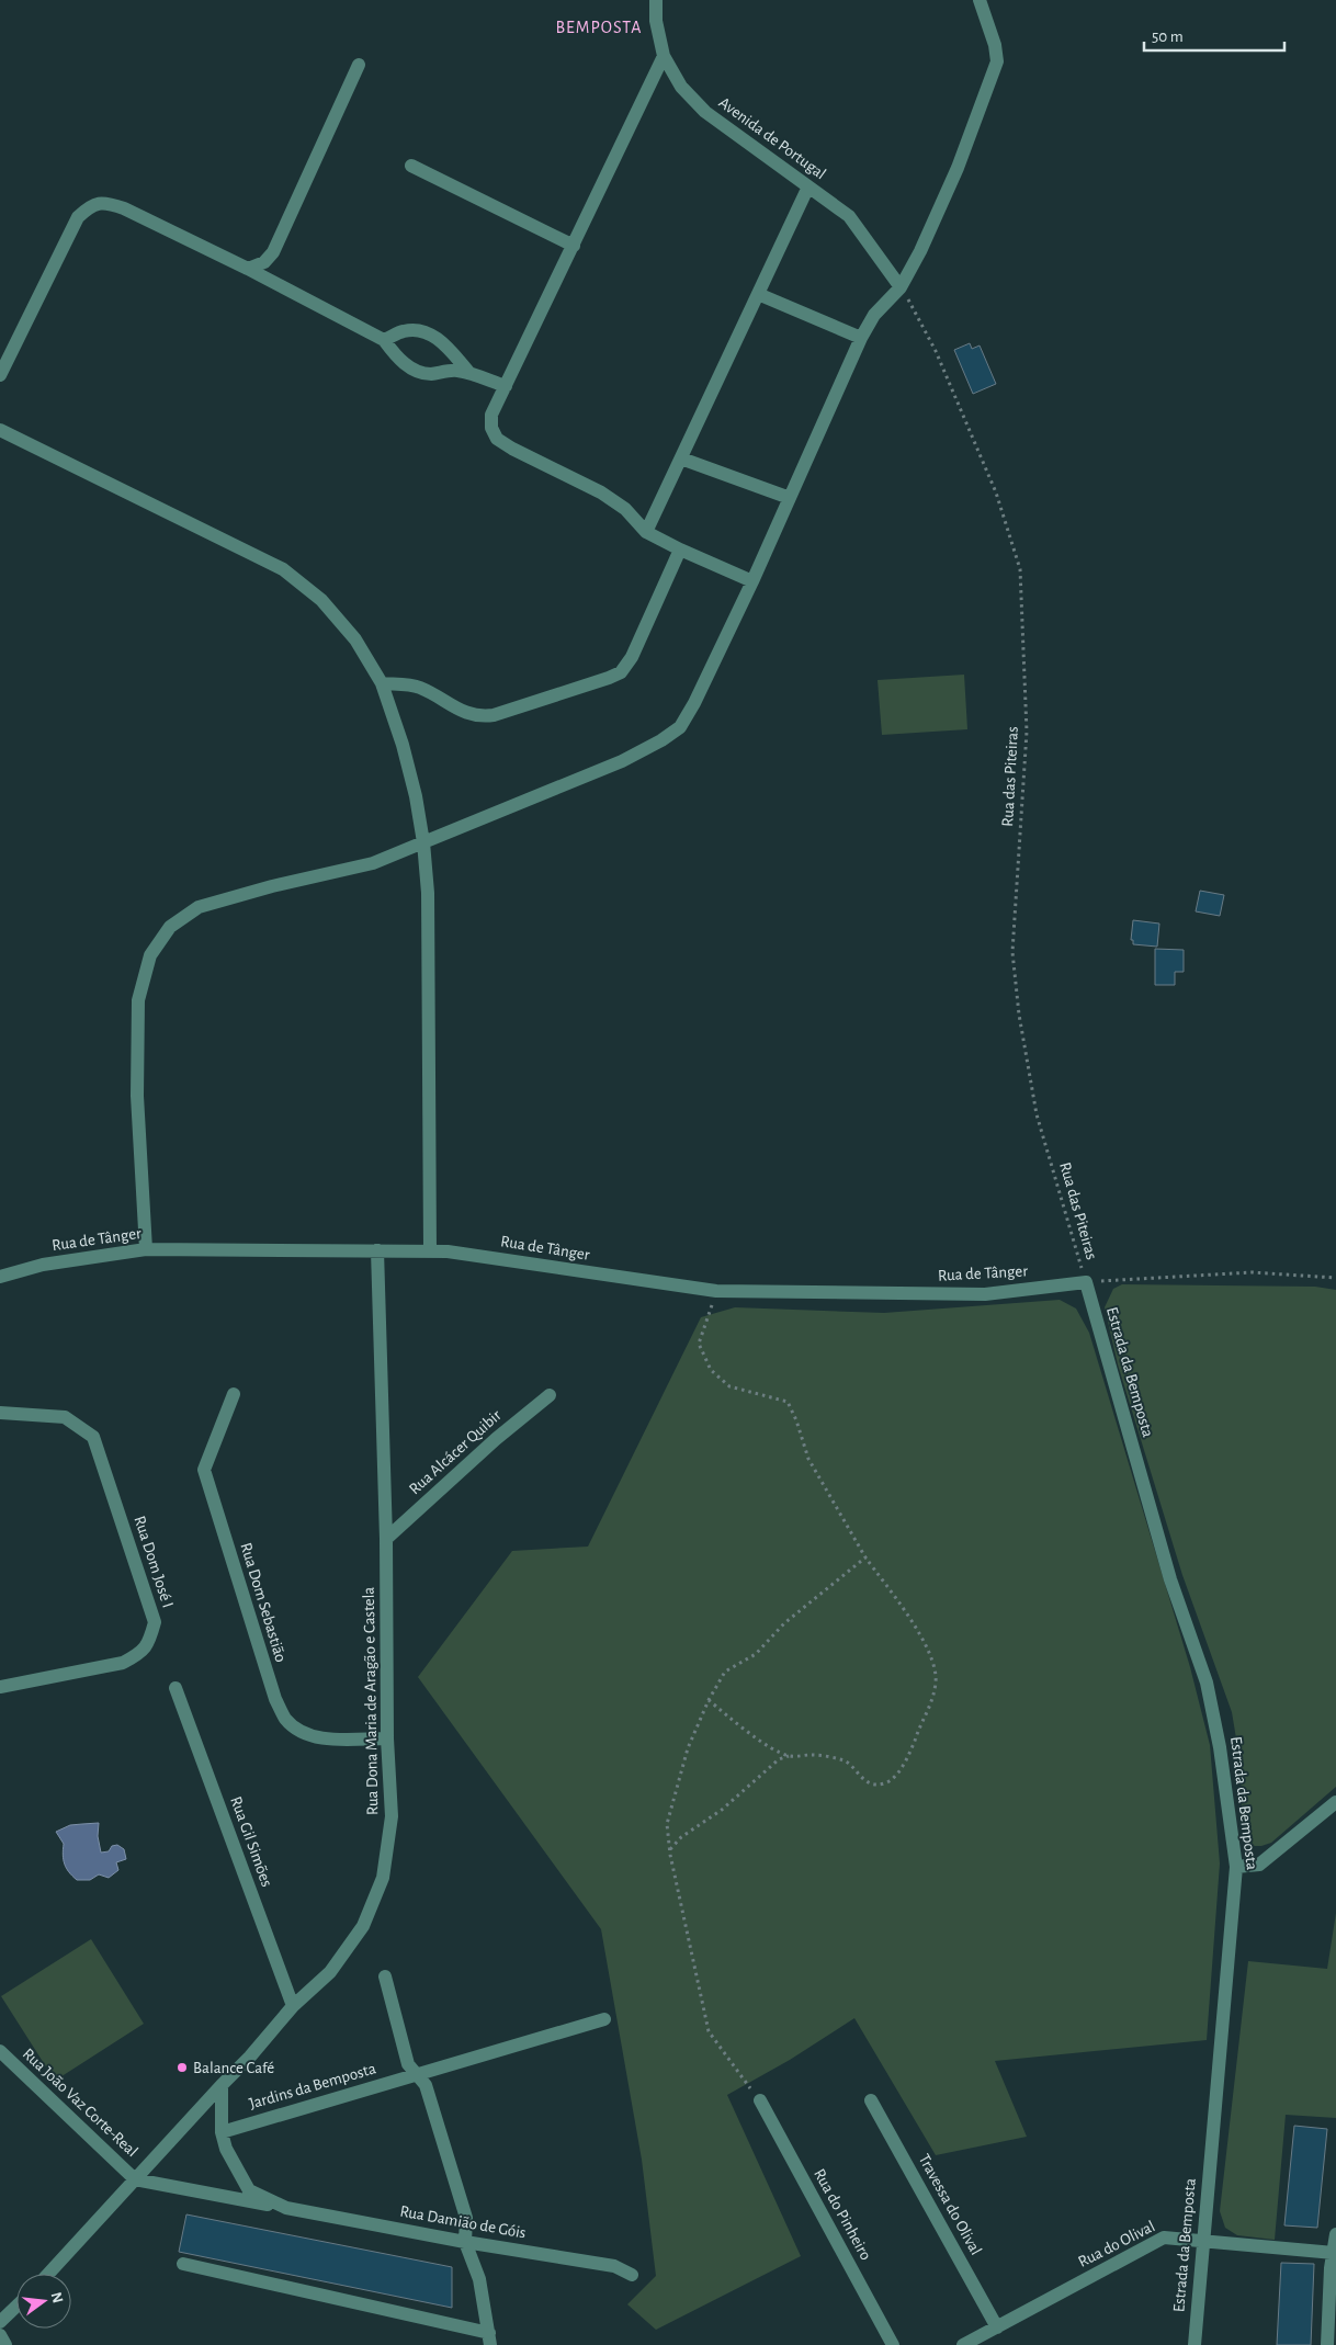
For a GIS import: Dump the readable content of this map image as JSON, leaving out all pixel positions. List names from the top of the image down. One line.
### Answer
{"streets":{"street":["Avenida de Portugal","Rua de Tânger","Estrada da Bemposta","Rua Alcácer Quibir","Rua Dom José I","Rua Dom Sebastião","Rua Dona Maria de Aragão e Castela","Rua Gil Simões","Jardins da Bemposta","Rua João Vaz Corte-Real","Travessa do Olival","Rua do Pinheiro","Rua Damião de Góis","Rua do Olival"],"path":["Rua das Piteiras"]},"crossings":[["Avenida de Portugal","Rua das Piteiras"],["Rua das Piteiras","Rua de Tânger"],["Rua das Piteiras","Estrada da Bemposta"],["Rua de Tânger","Estrada da Bemposta"],["Rua de Tânger","Rua Dona Maria de Aragão e Castela"],["Estrada da Bemposta","Rua do Olival"],["Rua Alcácer Quibir","Rua Dona Maria de Aragão e Castela"],["Rua Dom Sebastião","Rua Dona Maria de Aragão e Castela"],["Rua Dona Maria de Aragão e Castela","Rua Gil Simões"],["Rua Dona Maria de Aragão e Castela","Rua João Vaz Corte-Real"],["Rua Dona Maria de Aragão e Castela","Rua Damião de Góis"],["Jardins da Bemposta","Rua Damião de Góis"],["Rua João Vaz Corte-Real","Rua Damião de Góis"],["Travessa do Olival","Rua do Olival"]],"districts":["BEMPOSTA"],"places":["Balance Café"],"scale_bar":"50 m","north":"right"}
